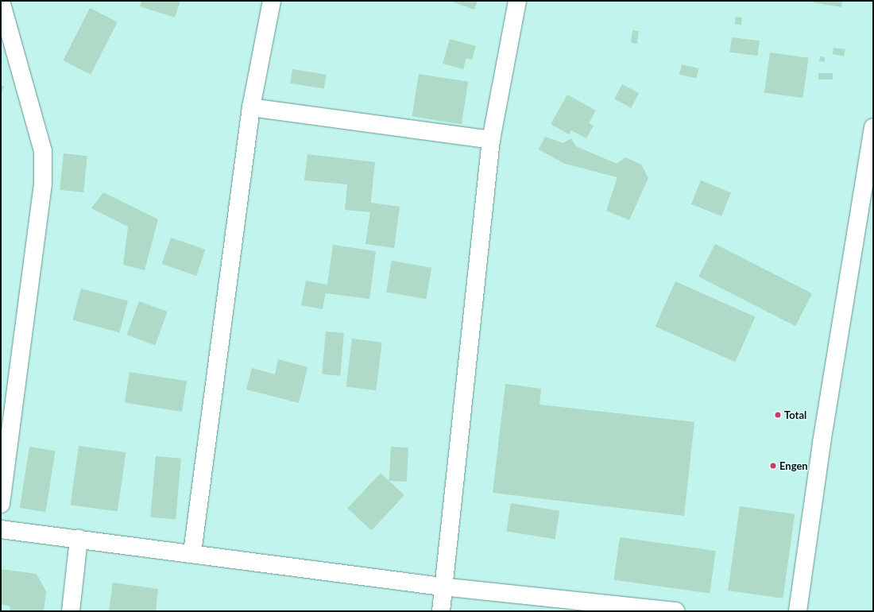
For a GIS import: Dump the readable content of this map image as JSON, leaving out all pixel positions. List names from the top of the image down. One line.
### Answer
{"places":["Total","Engen"]}
